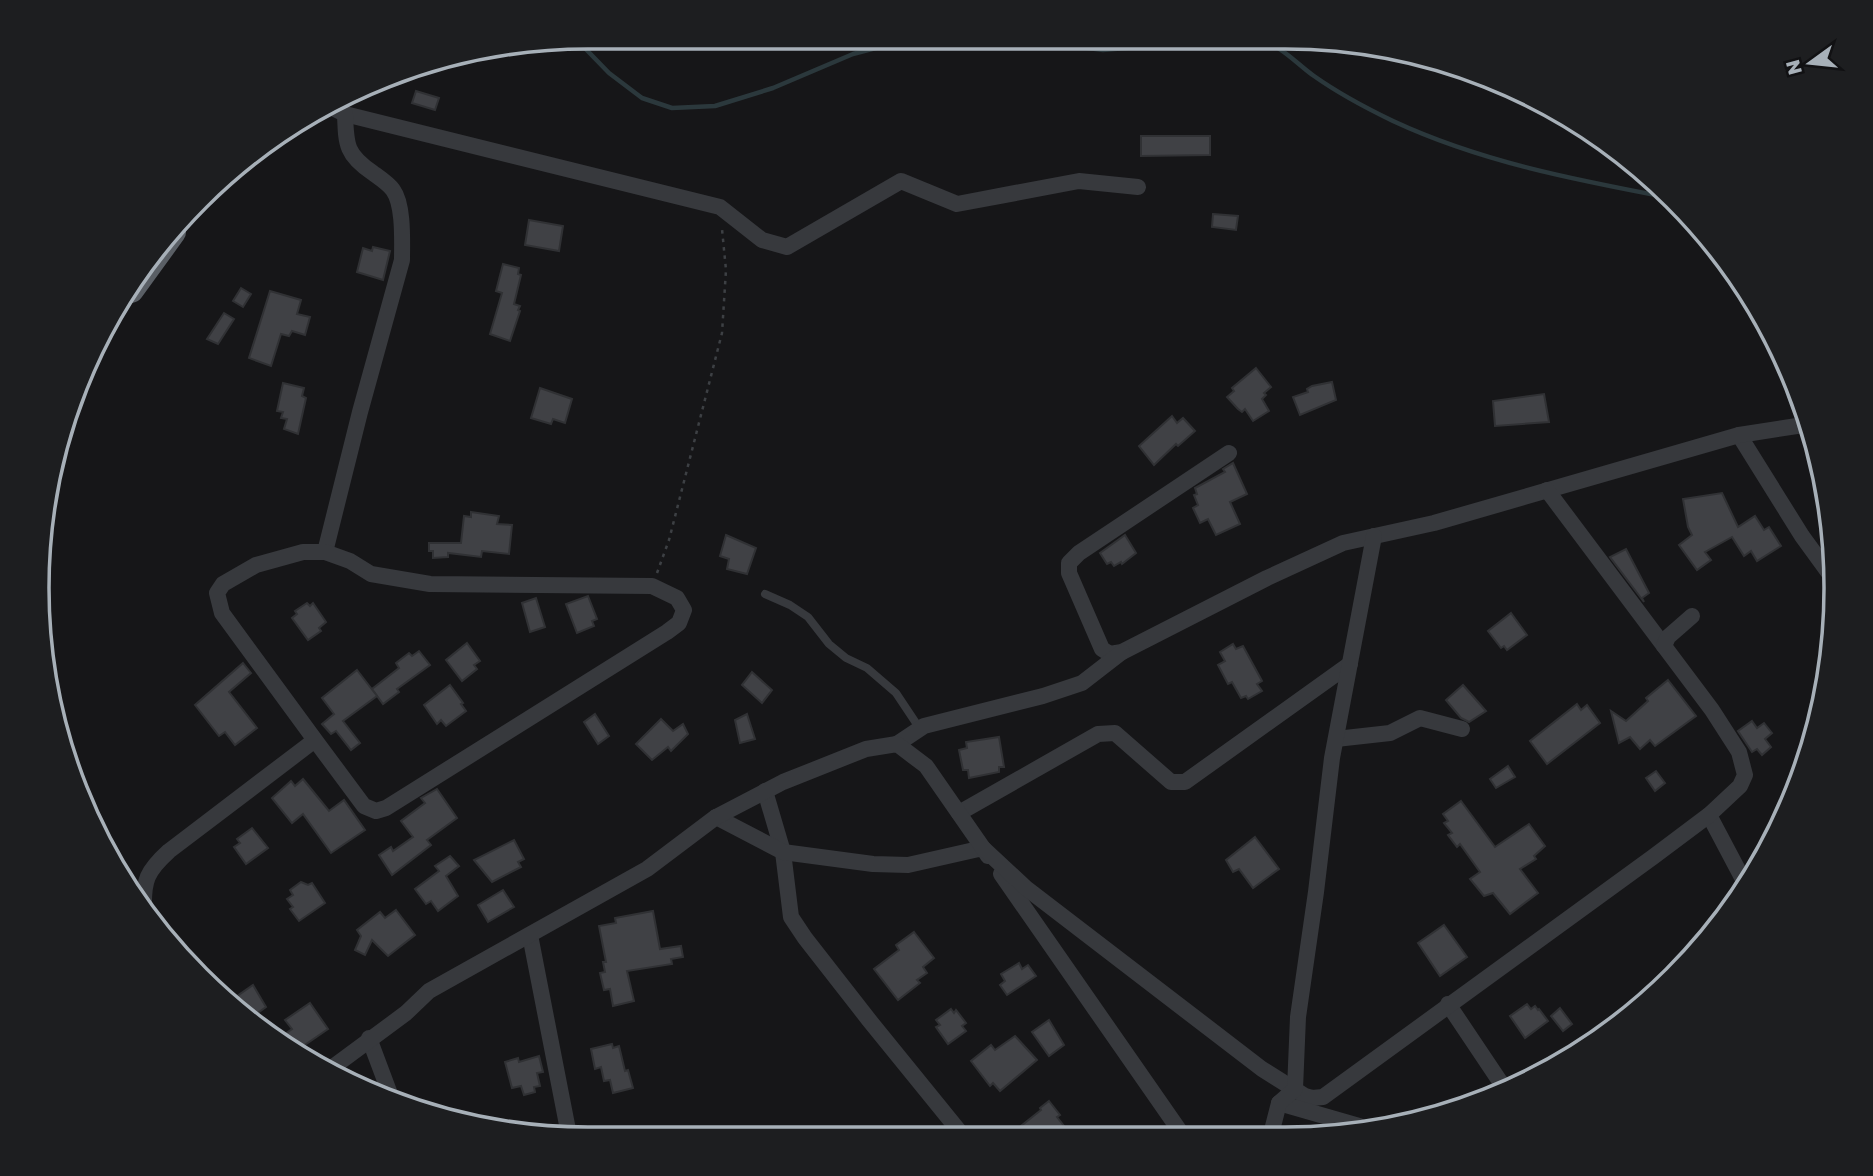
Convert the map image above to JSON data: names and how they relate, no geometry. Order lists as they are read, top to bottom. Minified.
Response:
{"north":"left"}
